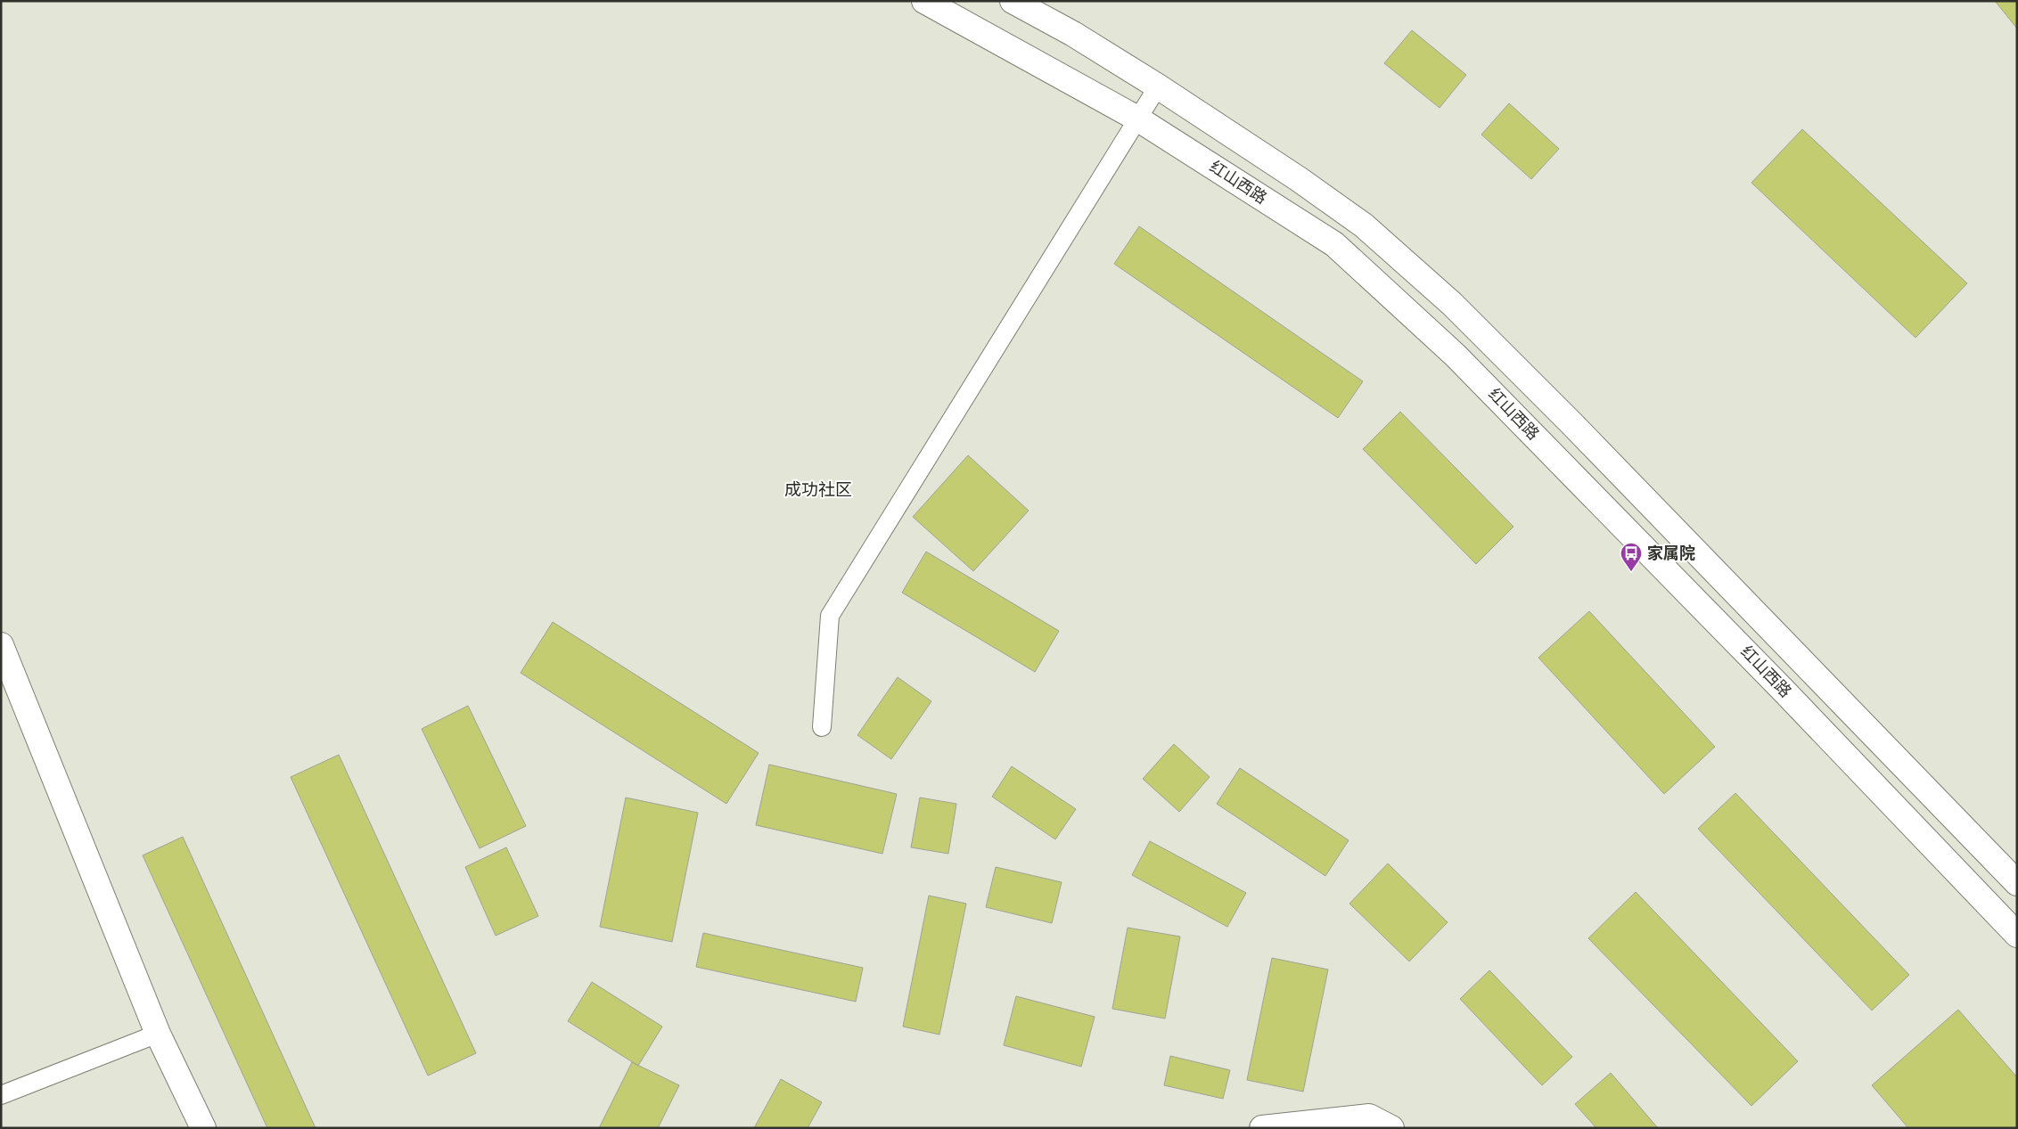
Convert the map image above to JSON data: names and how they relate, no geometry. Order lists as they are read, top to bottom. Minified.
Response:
{"streets":{"main road":["红山西路"]},"districts":["成功社区"],"places":{"bus stop":["家属院"]}}
